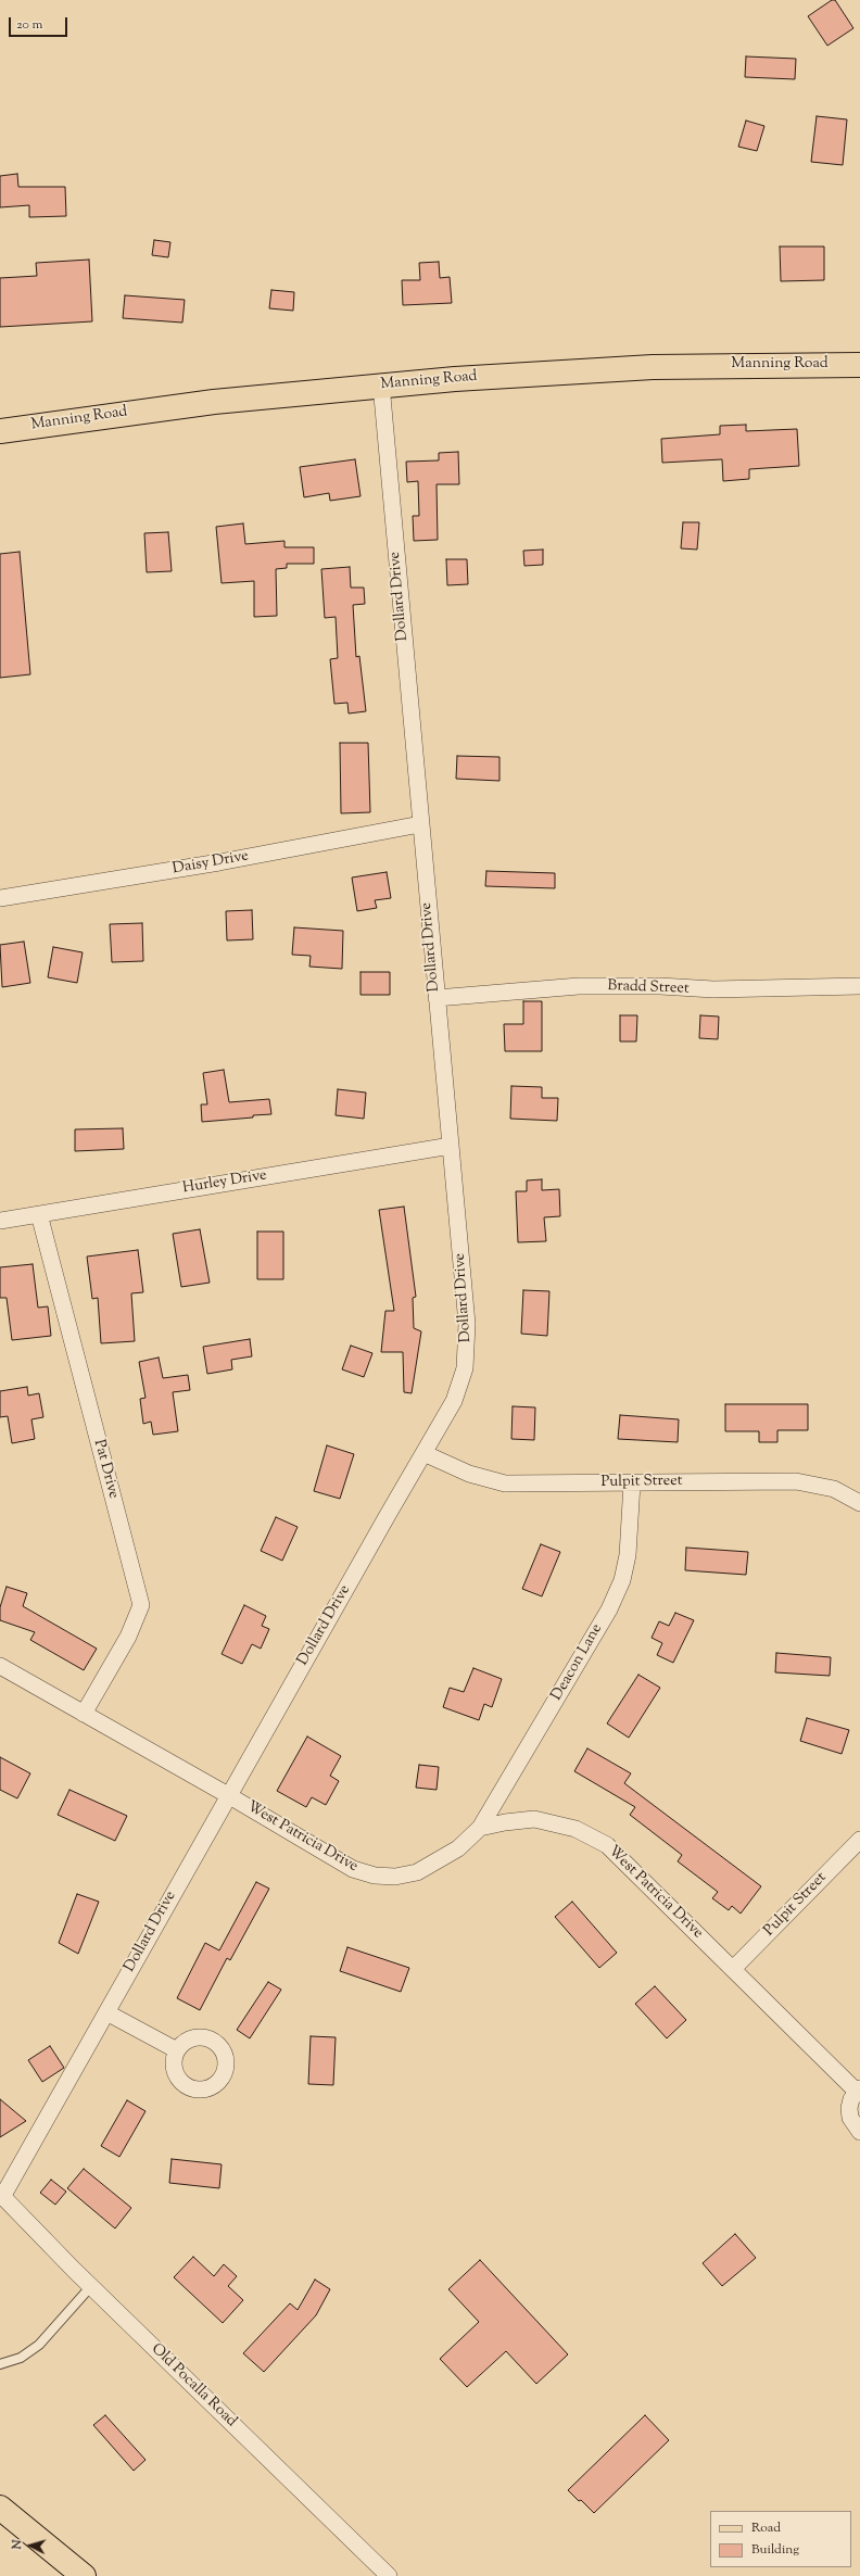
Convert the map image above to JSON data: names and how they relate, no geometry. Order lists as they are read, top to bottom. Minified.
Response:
{"streets":{"main road":["Manning Road"],"street":["Dollard Drive","Daisy Drive","Bradd Street","Hurley Drive","Pat Drive","Pulpit Street","Deacon Lane","West Patricia Drive","Old Pocalla Road"]},"crossings":[["Manning Road","Dollard Drive"],["Dollard Drive","Daisy Drive"],["Dollard Drive","Bradd Street"],["Dollard Drive","Hurley Drive"],["Dollard Drive","Pulpit Street"],["Dollard Drive","West Patricia Drive"],["Dollard Drive","Old Pocalla Road"],["Hurley Drive","Pat Drive"],["Pat Drive","West Patricia Drive"],["Pulpit Street","Deacon Lane"],["Pulpit Street","West Patricia Drive"],["Deacon Lane","West Patricia Drive"]],"legend":["Road","Building"],"scale_bar":"20 m","north":"left"}
